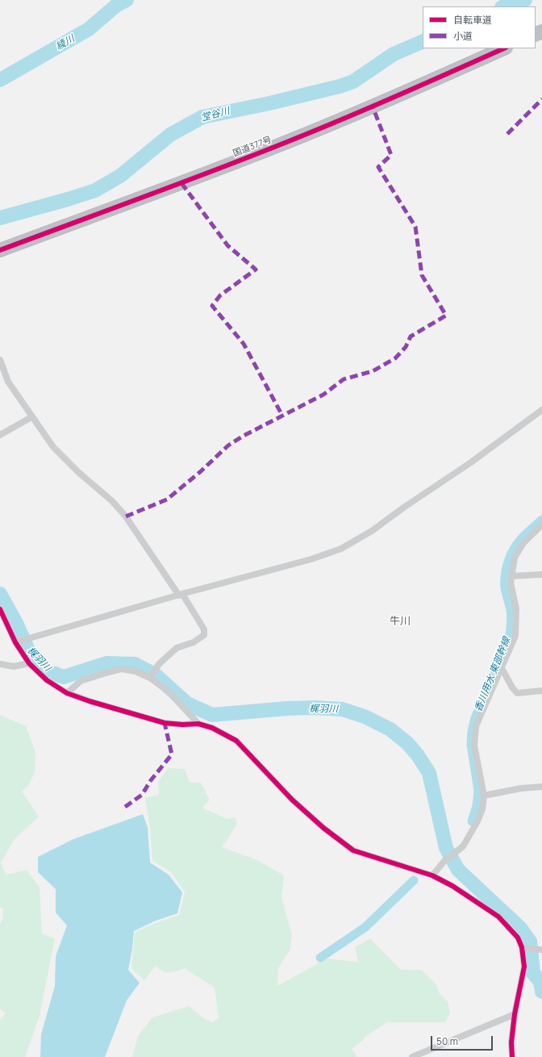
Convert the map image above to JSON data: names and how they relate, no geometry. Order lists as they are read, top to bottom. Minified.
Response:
{"streets":{"highway":["国道377号"]},"districts":["牛川"],"water":["綾川","堂谷川","梶羽川","香川用水 東部幹線"],"legend":["自転車道","小道"],"scale_bar":"50 m"}
